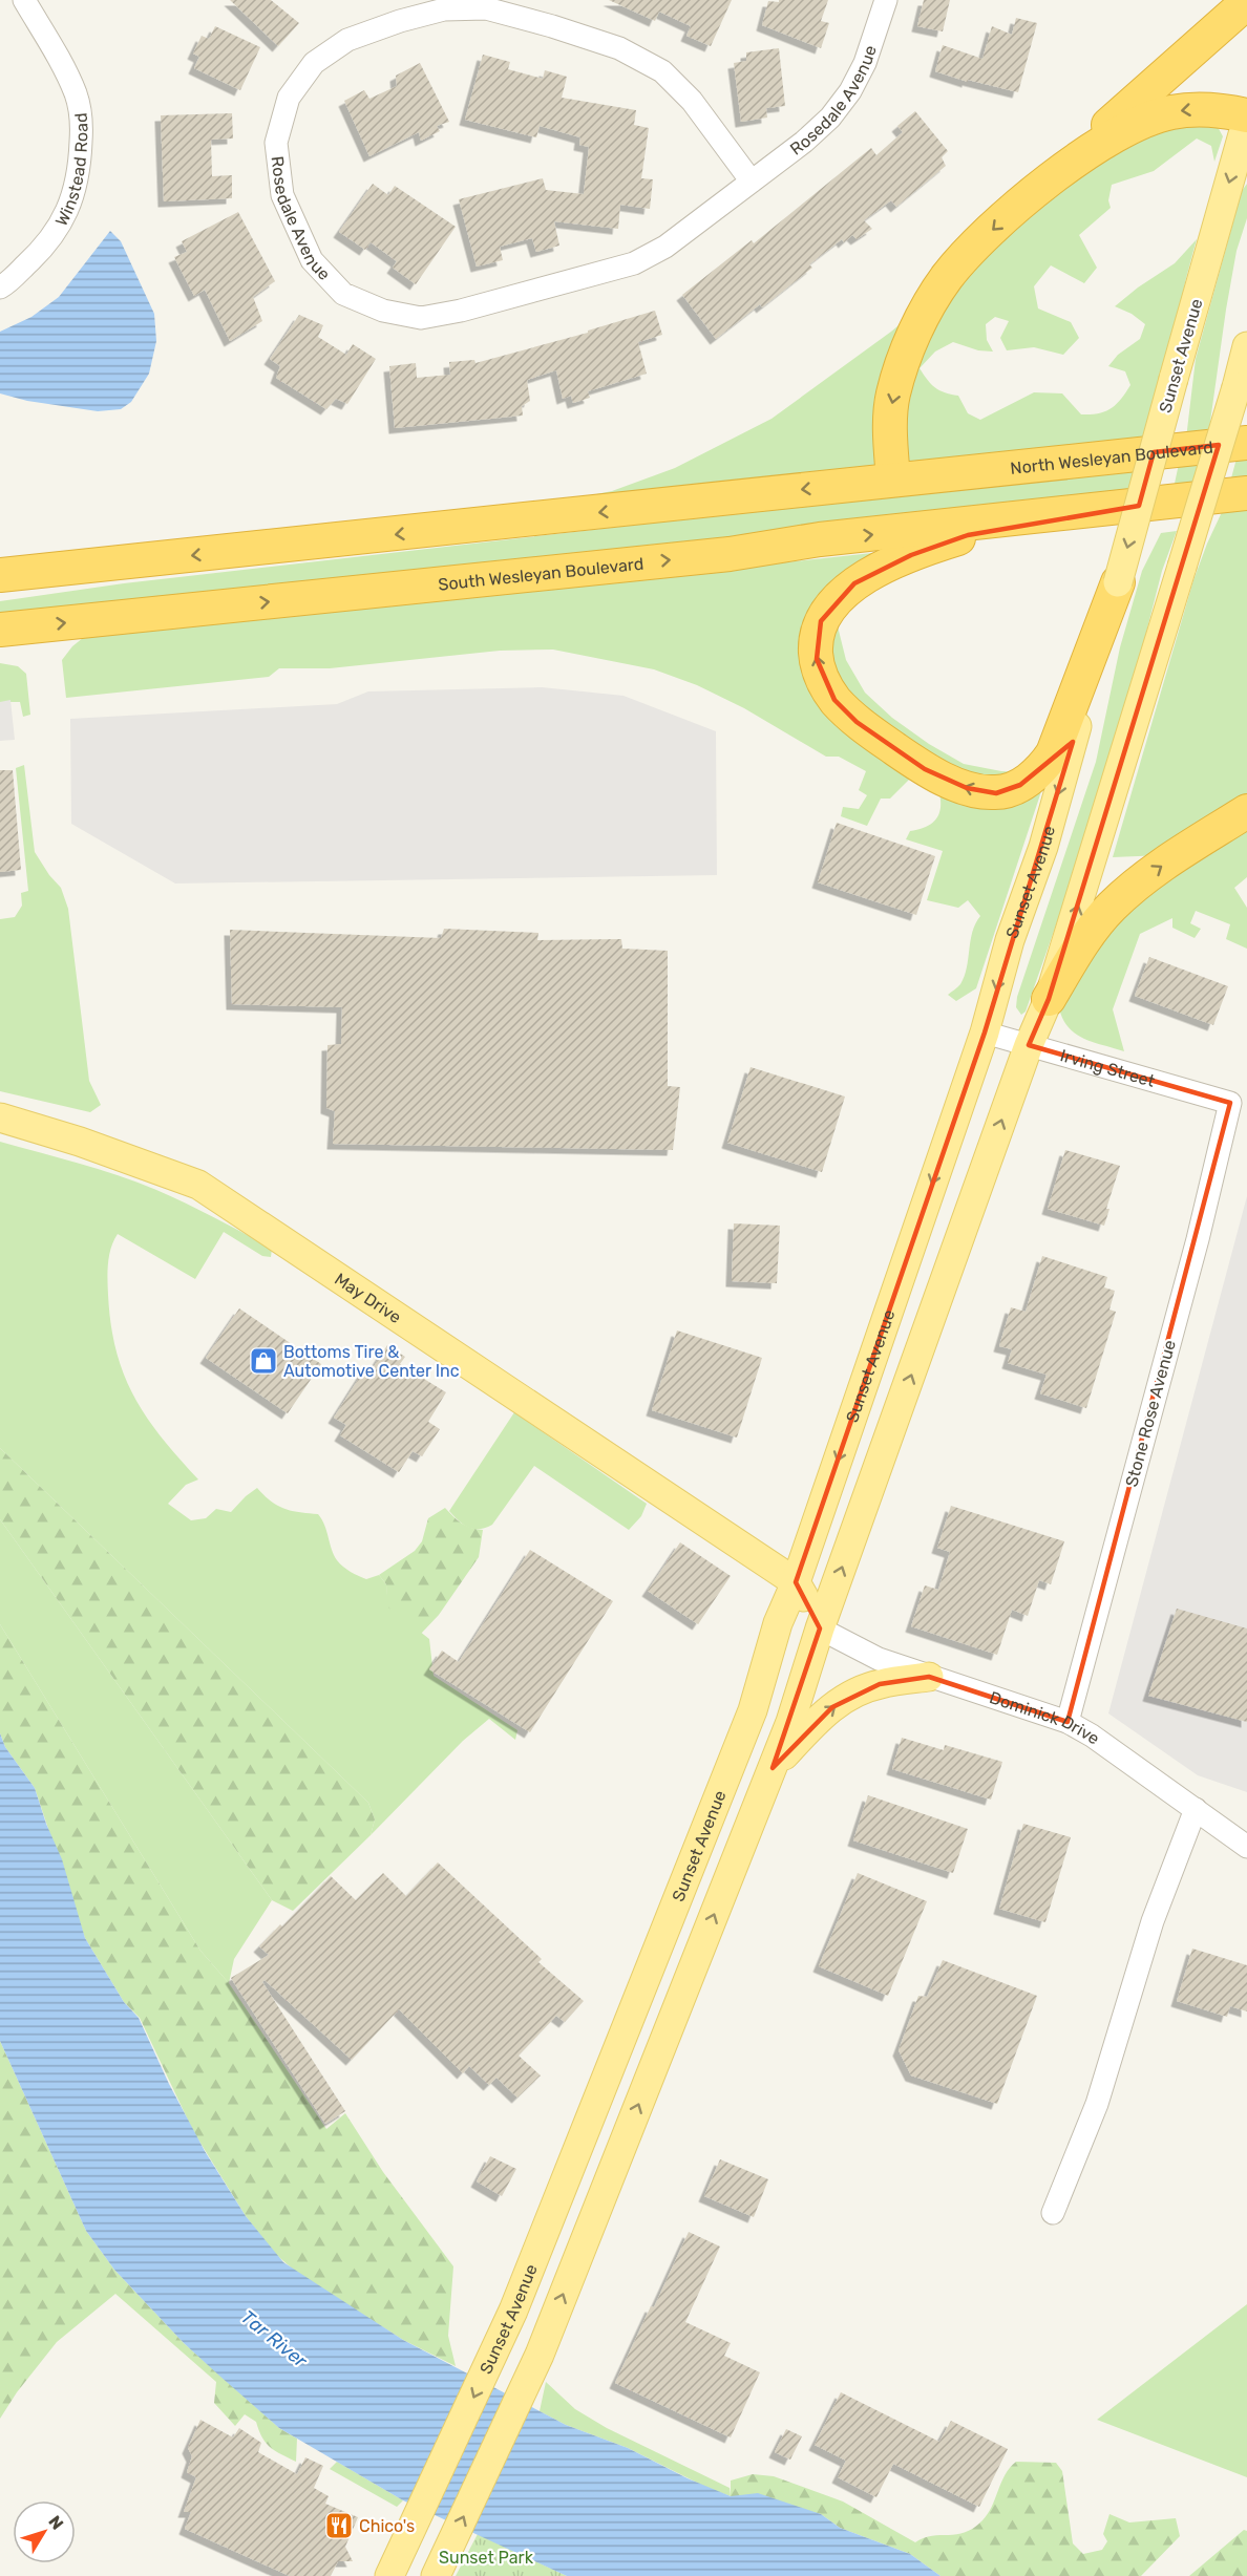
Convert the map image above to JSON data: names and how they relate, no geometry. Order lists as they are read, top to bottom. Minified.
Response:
{"streets":{"highway":["North Wesleyan Boulevard","South Wesleyan Boulevard"],"main road":["Sunset Avenue","May Drive"],"street":["Rosedale Avenue","Winstead Road","Irving Street","Stone Rose Avenue","Dominick Drive"]},"crossings":[["Sunset Avenue","Irving Street"],["Sunset Avenue","May Drive"],["Irving Street","Stone Rose Avenue"],["May Drive","Dominick Drive"],["Stone Rose Avenue","Dominick Drive"]],"water":["Tar River"],"parks":["Sunset Park"],"places":{"shop":["Bottoms Tire & Automotive Center Inc"],"restaurant":["Chico's"]},"north":"top right"}
